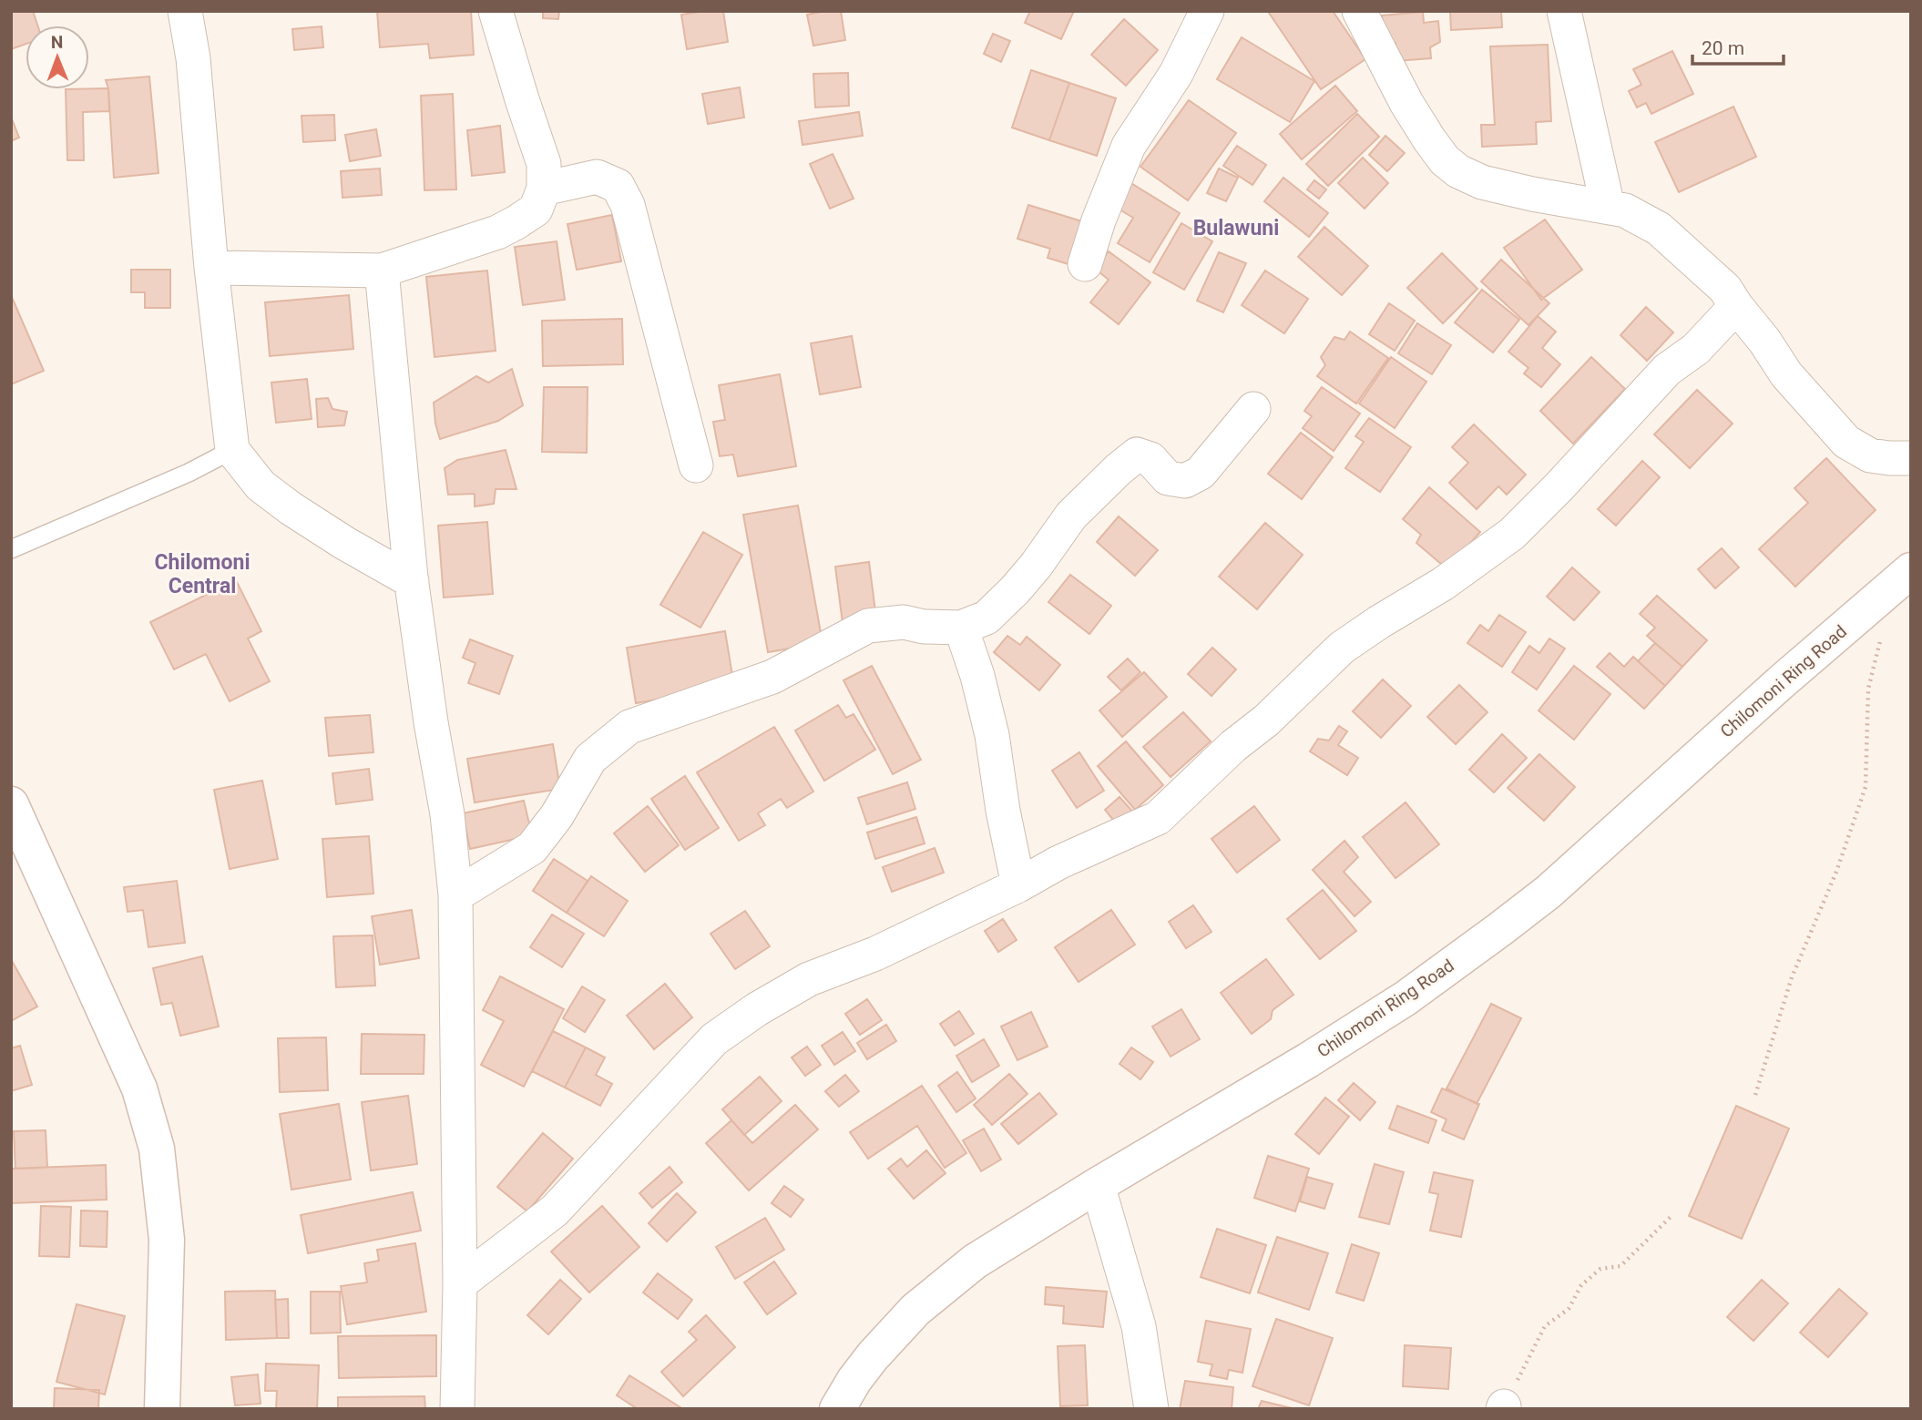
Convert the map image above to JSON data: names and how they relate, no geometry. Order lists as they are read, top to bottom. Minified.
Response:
{"streets":{"street":["Chilomoni Ring Road"]},"districts":["Bulawuni","Chilomoni Central"],"scale_bar":"20 m","north":"top"}
